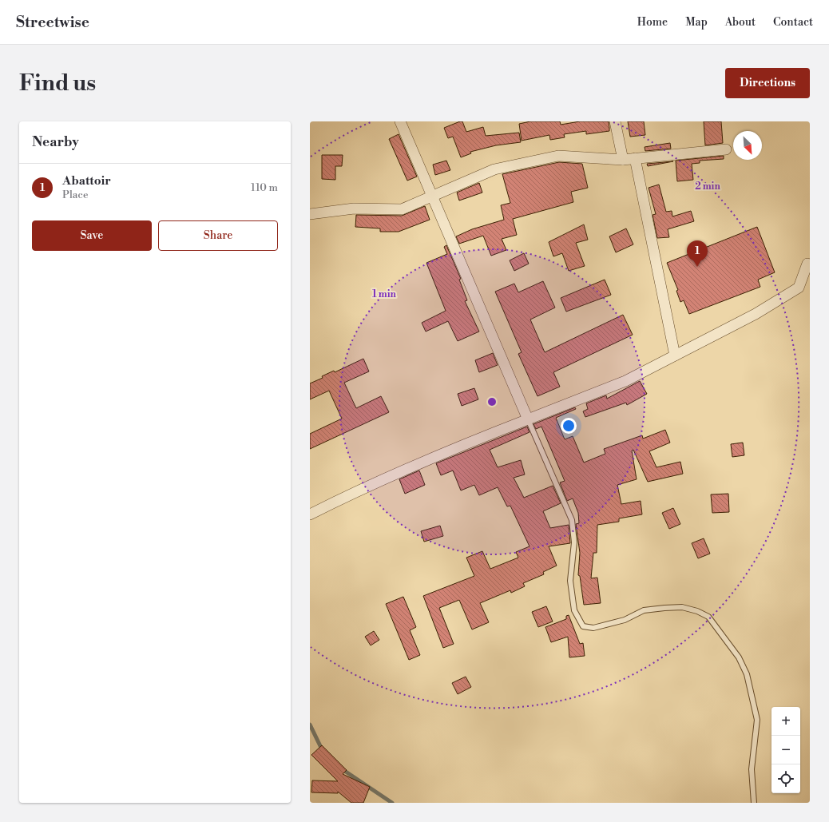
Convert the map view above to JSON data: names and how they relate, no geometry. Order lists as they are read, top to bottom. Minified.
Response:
{"north":"bottom right","page":{"header":"Streetwise","nav":["Home","Map","About","Contact"],"buttons":["Directions",["Save","Share"]],"title":"Find us","heading":"Nearby","list":[{"mark":"1","name":"Abattoir","note":"Place","value":"110 m"}],"pins":"1","map_buttons":["+","−"]},"rings":["2 min","1 min"]}
